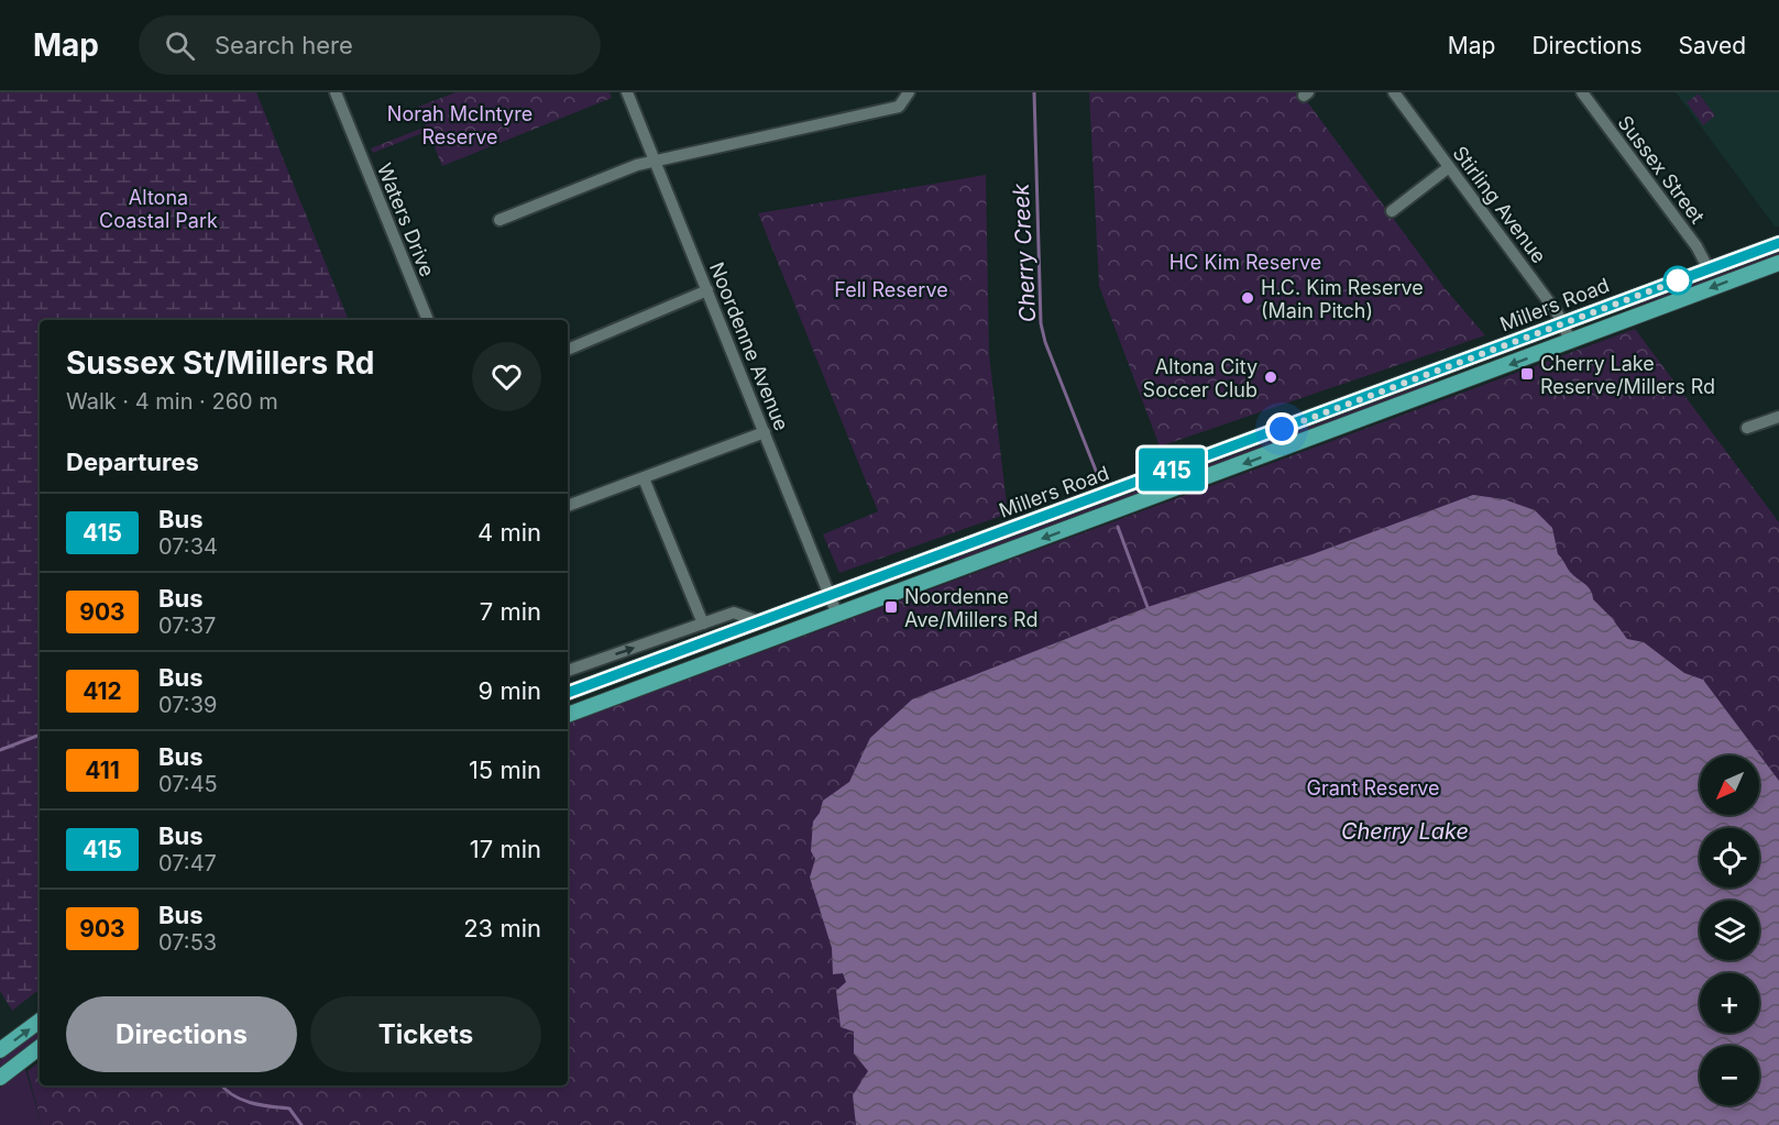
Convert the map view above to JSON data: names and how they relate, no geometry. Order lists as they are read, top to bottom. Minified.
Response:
{"streets":{"main road":["Millers Road"],"street":["Sussex Street","Stirling Avenue","Waters Drive","Noordenne Avenue"]},"crossings":[["Sussex Street","Millers Road"],["Stirling Avenue","Millers Road"],["Millers Road","Noordenne Avenue"]],"water":["Cherry Creek","Cherry Lake"],"parks":["Norah McIntyre Reserve","Altona Coastal Park","HC Kim Reserve","Fell Reserve","Grant Reserve"],"places":{"other":["H.C. Kim Reserve (Main Pitch)","Altona City Soccer Club"],"transit":["Cherry Lake Reserve/Millers Rd","Noordenne Ave/Millers Rd"]},"lines":["bus line 415"],"north":"bottom left","page":{"header":"Map","search":"Search here","nav":["Map","Directions","Saved"],"on_map":"415","heading":[["Sussex St/Millers Rd","Walk · 4 min · 260 m"],"Departures"],"list":[{"mark":"415","name":"Bus","note":"07:34","value":"4 min"},{"mark":"903","name":"Bus","note":"07:37","value":"7 min"},{"mark":"412","name":"Bus","note":"07:39","value":"9 min"},{"mark":"411","name":"Bus","note":"07:45","value":"15 min"},{"mark":"415","name":"Bus","note":"07:47","value":"17 min"},{"mark":"903","name":"Bus","note":"07:53","value":"23 min"}],"map_buttons":["+","−"],"buttons":["Directions","Tickets"]}}
